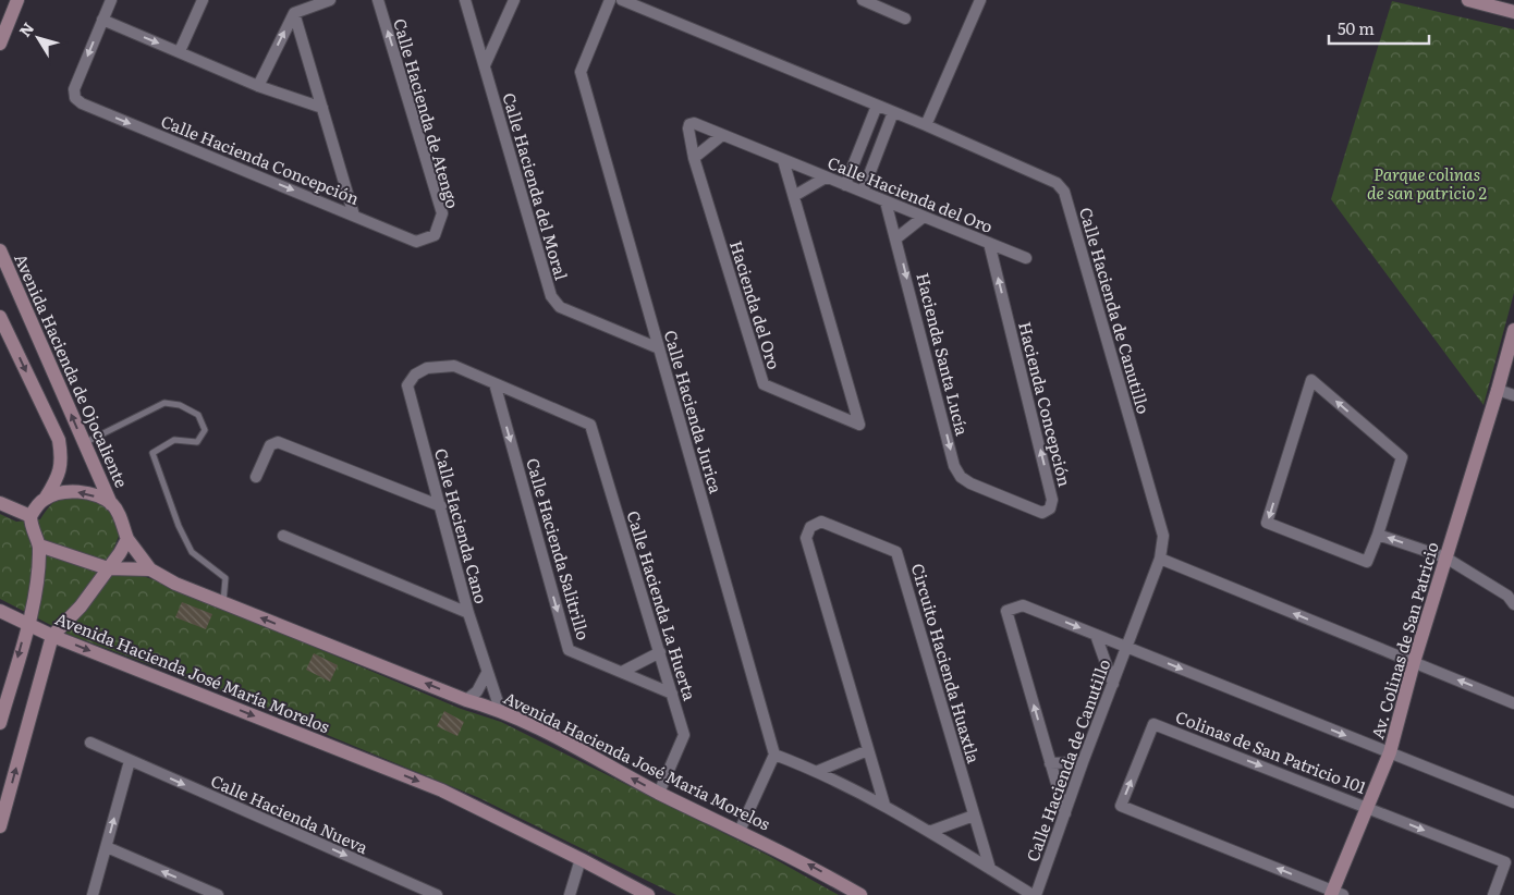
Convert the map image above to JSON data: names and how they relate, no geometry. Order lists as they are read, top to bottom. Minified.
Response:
{"streets":{"main road":["Avenida Hacienda de Ojocaliente","Av. Colinas de San Patricio","Avenida Hacienda José María Morelos"],"street":["Calle Hacienda de Atengo","Calle Hacienda Concepción","Calle Hacienda del Moral","Calle Hacienda del Oro","Hacienda del Oro","Calle Hacienda de Canutillo","Hacienda Santa Lucía","Hacienda Concepción","Calle Hacienda Jurica","Calle Hacienda Cano","Calle Hacienda Salitrillo","Calle Hacienda La Huerta","Circuito Hacienda Huaxtla","Colinas de San Patricio 101","Calle Hacienda Nueva"]},"crossings":[["Calle Hacienda de Atengo","Calle Hacienda Concepción"],["Calle Hacienda del Moral","Calle Hacienda Jurica"],["Calle Hacienda del Oro","Hacienda del Oro"],["Calle Hacienda del Oro","Hacienda Santa Lucía"],["Calle Hacienda del Oro","Hacienda Concepción"],["Hacienda Santa Lucía","Hacienda Concepción"],["Avenida Hacienda de Ojocaliente","Avenida Hacienda José María Morelos"],["Calle Hacienda Cano","Calle Hacienda Salitrillo"],["Calle Hacienda Cano","Calle Hacienda La Huerta"],["Calle Hacienda Cano","Avenida Hacienda José María Morelos"],["Calle Hacienda Salitrillo","Calle Hacienda La Huerta"],["Calle Hacienda La Huerta","Avenida Hacienda José María Morelos"],["Av. Colinas de San Patricio","Colinas de San Patricio 101"]],"one_way":["Hacienda Santa Lucía","Avenida Hacienda de Ojocaliente","Calle Hacienda Salitrillo"],"parks":["Parque colinas de san patricio 2"],"scale_bar":"50 m","north":"top left"}
